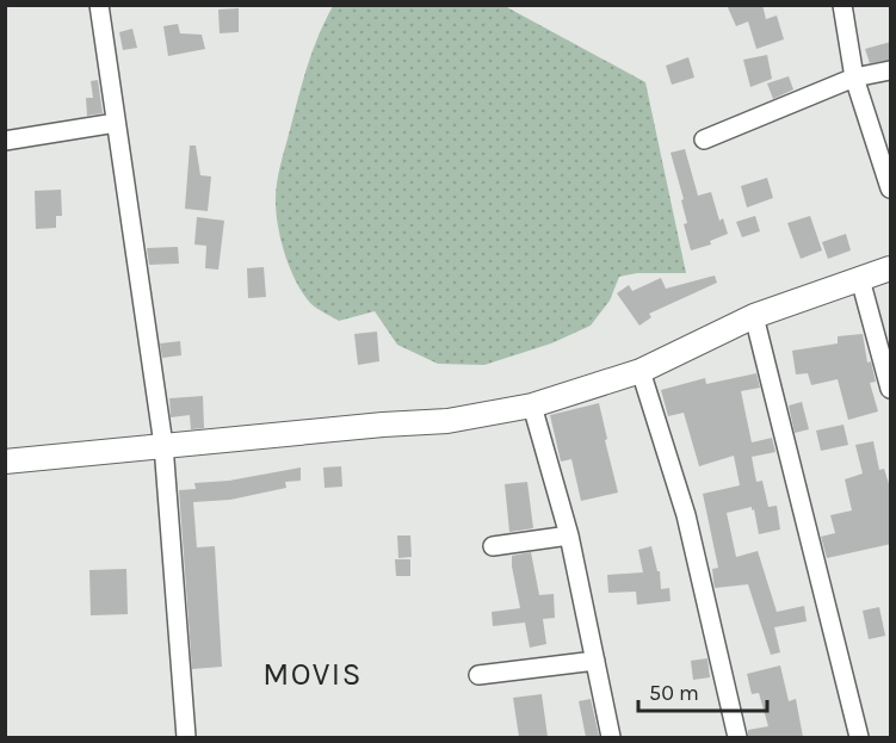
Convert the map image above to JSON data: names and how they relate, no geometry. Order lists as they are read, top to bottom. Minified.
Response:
{"districts":["MOVIS"],"scale_bar":"50 m"}
